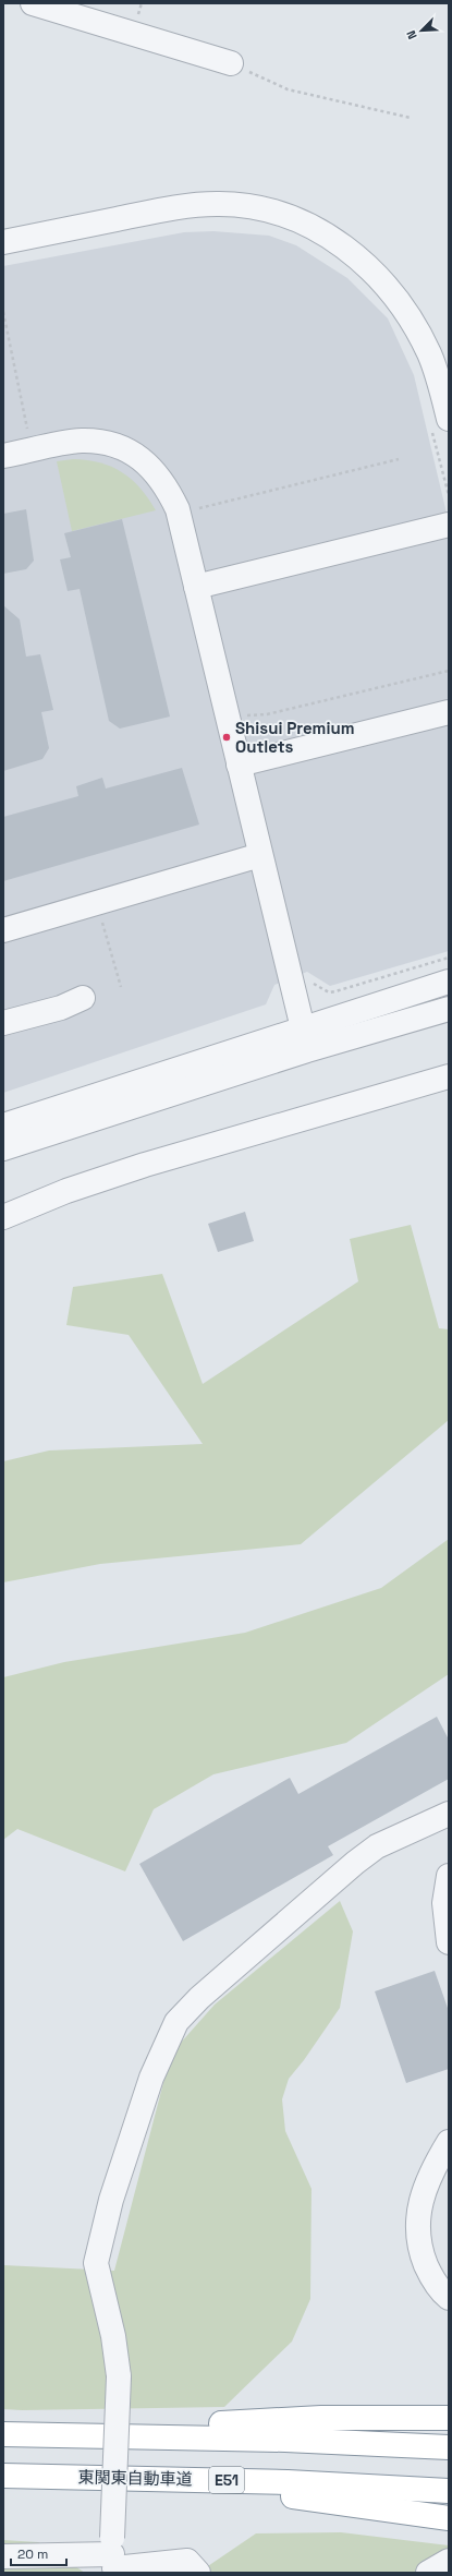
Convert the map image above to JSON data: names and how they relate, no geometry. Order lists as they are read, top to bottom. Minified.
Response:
{"streets":{"highway":["東関東自動車道","E51"]},"places":["Shisui Premium Outlets"],"scale_bar":"20 m","north":"bottom left"}
